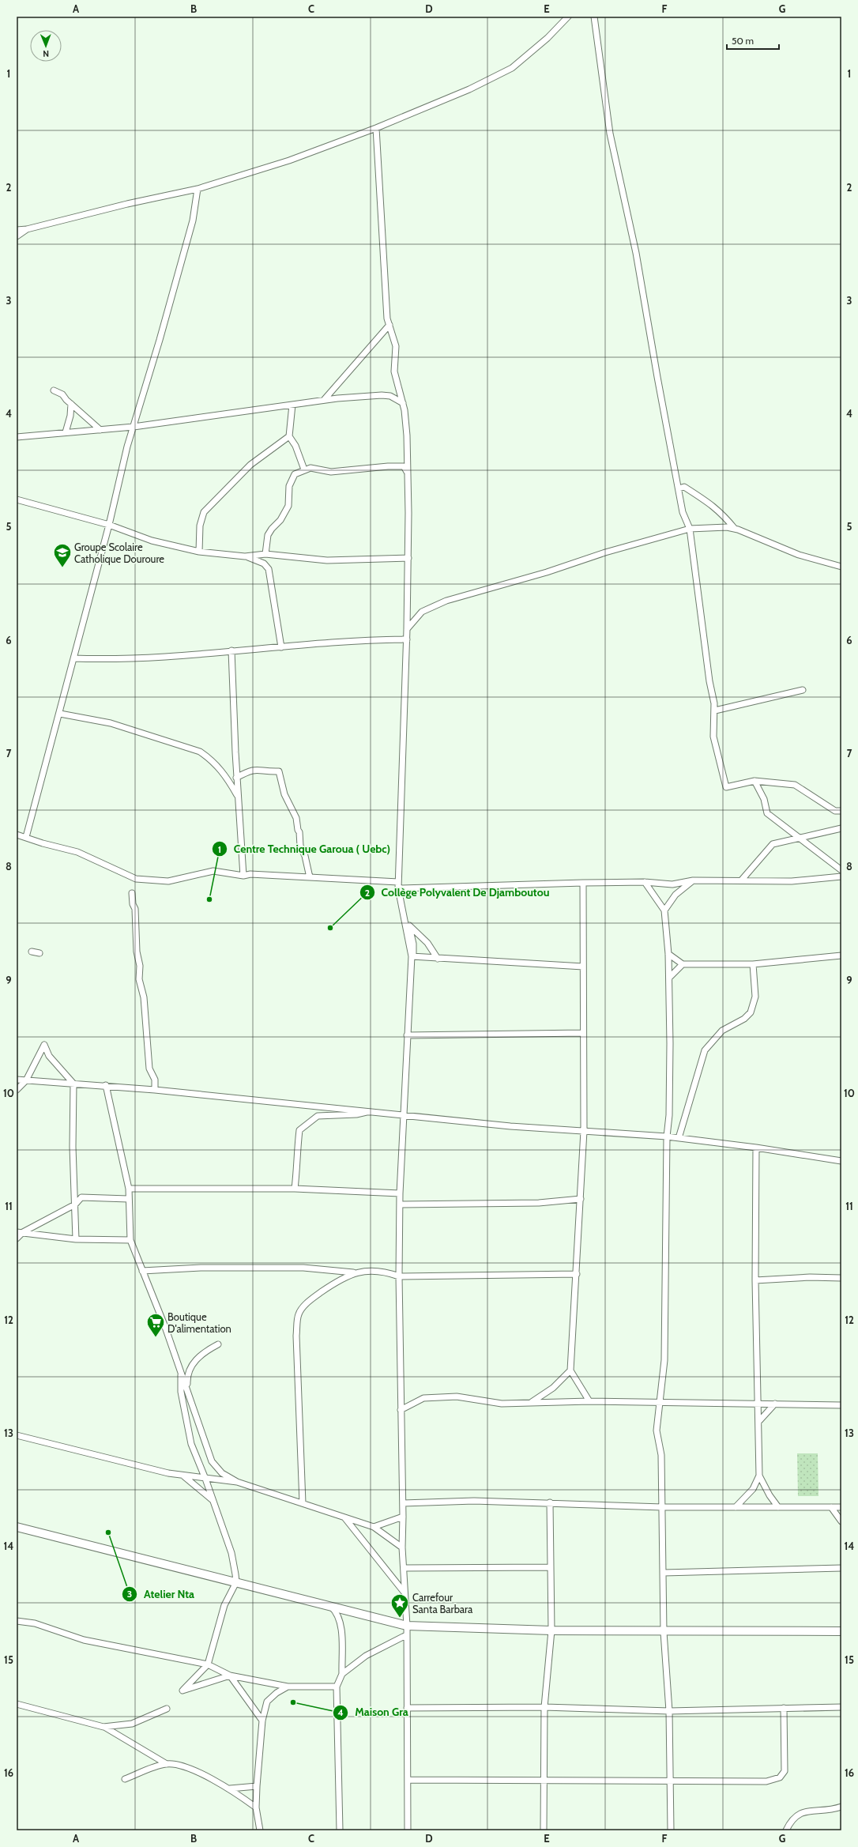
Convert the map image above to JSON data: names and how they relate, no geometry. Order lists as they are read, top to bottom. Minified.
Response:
{"places":{"school or university":["Groupe Scolaire Catholique Douroure"],"other":["Centre Technique Garoua ( Uebc)","Collège Polyvalent De Djamboutou","Atelier Nta","Maison Gra"],"supermarket":["Boutique D'alimentation"],"place":["Carrefour Santa Barbara"]},"scale_bar":"50 m","north":"bottom","grid":{"columns":["A","B","C","D","E","F","G"],"rows":["1","2","3","4","5","6","7","8","9","10","11","12","13","14","15","16"]}}
